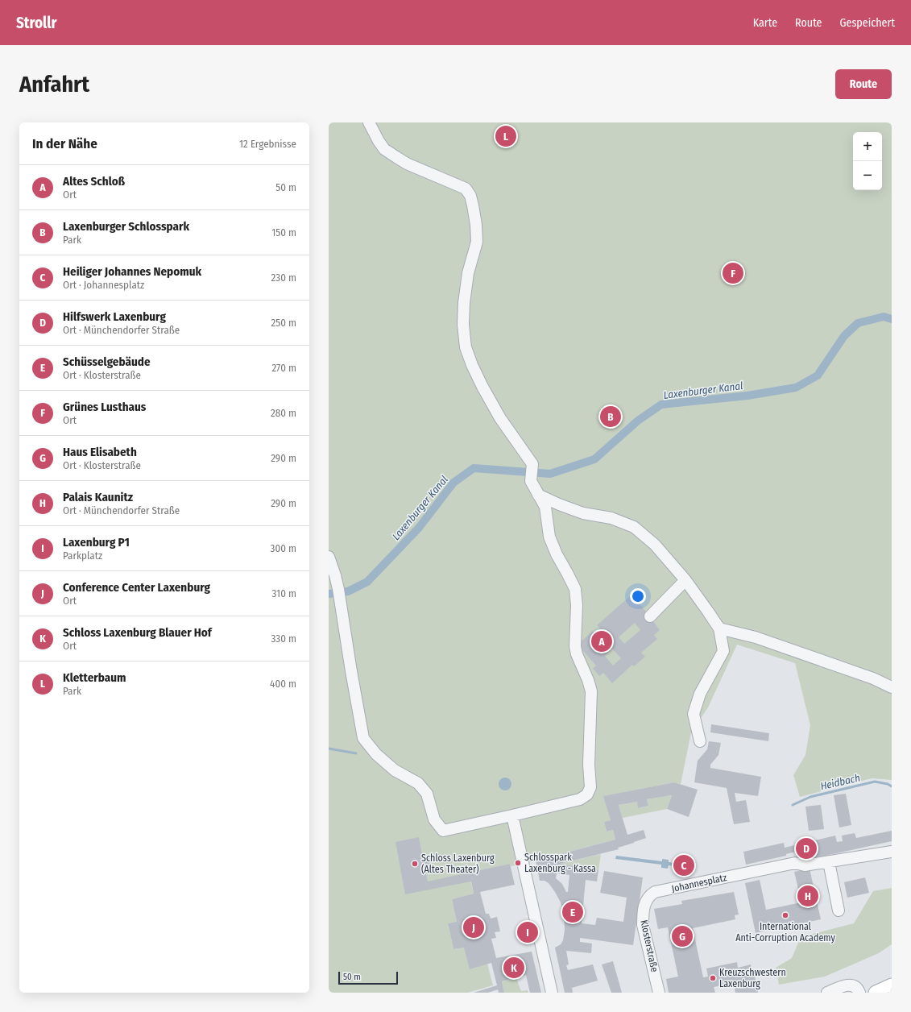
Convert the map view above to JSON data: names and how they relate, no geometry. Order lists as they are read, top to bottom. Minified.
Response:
{"streets":{"street":["Johannesplatz","Klosterstraße"]},"crossings":[["Johannesplatz","Klosterstraße"]],"water":["Laxenburger Kanal","Heidbach"],"places":["Schlosspark Laxenburg - Kassa","Schloss Laxenburg (Altes Theater)","International Anti-Corruption Academy","Kreuzschwestern Laxenburg"],"scale_bar":"50 m","page":{"header":"Strollr","nav":["Karte","Route","Gespeichert"],"buttons":"Route","title":"Anfahrt","heading":["In der Nähe","12 Ergebnisse"],"pins":["L","F","B","A","D","C","H","E","J","I","G","K"],"map_buttons":["+","−"],"list":[{"mark":"A","name":"Altes Schloß","note":"Ort","value":"50 m"},{"mark":"B","name":"Laxenburger Schlosspark","note":"Park","value":"150 m"},{"mark":"C","name":"Heiliger Johannes Nepomuk","note":"Ort · Johannesplatz","value":"230 m"},{"mark":"D","name":"Hilfswerk Laxenburg","note":"Ort · Münchendorfer Straße","value":"250 m"},{"mark":"E","name":"Schüsselgebäude","note":"Ort · Klosterstraße","value":"270 m"},{"mark":"F","name":"Grünes Lusthaus","note":"Ort","value":"280 m"},{"mark":"G","name":"Haus Elisabeth","note":"Ort · Klosterstraße","value":"290 m"},{"mark":"H","name":"Palais Kaunitz","note":"Ort · Münchendorfer Straße","value":"290 m"},{"mark":"I","name":"Laxenburg P1","note":"Parkplatz","value":"300 m"},{"mark":"J","name":"Conference Center Laxenburg","note":"Ort","value":"310 m"},{"mark":"K","name":"Schloss Laxenburg Blauer Hof","note":"Ort","value":"330 m"},{"mark":"L","name":"Kletterbaum","note":"Park","value":"400 m"}],"scale":"50 m"}}
